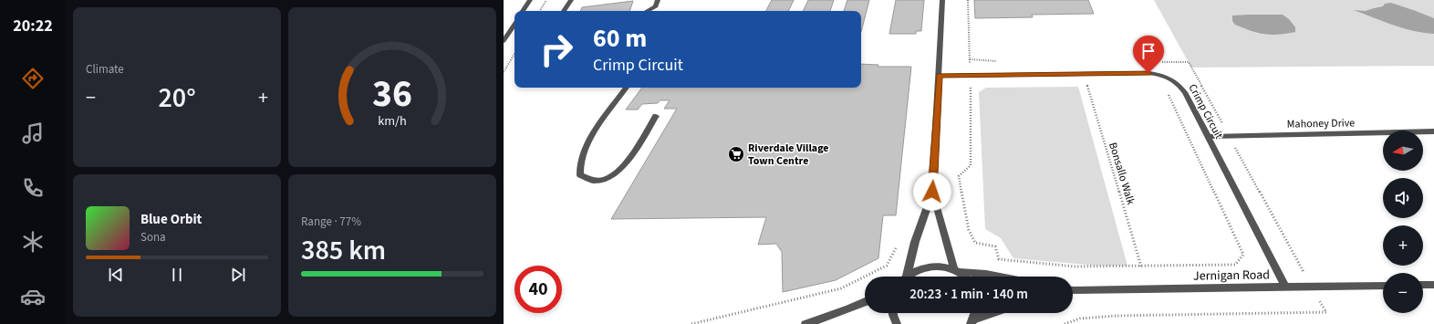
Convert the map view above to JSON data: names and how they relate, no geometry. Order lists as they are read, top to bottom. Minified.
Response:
{"streets":{"street":["Crimp Circuit","Mahoney Drive","Jernigan Road"],"path":["Bonsallo Walk"]},"crossings":[["Crimp Circuit","Mahoney Drive"],["Crimp Circuit","Jernigan Road"]],"places":{"supermarket":["Riverdale Village Town Centre"]},"north":"left","page":{"tabs":"20:22","tile":["Climate",["Range · 77%","385 km"]],"turn":["60 m","Crimp Circuit"],"heat":["−","20°","+"],"map_buttons":["+","−"],"song":["Blue Orbit","Sona"],"limit":"40","trip":"20:23 · 1 min · 140 m","gauge":["36","km/h"]}}
